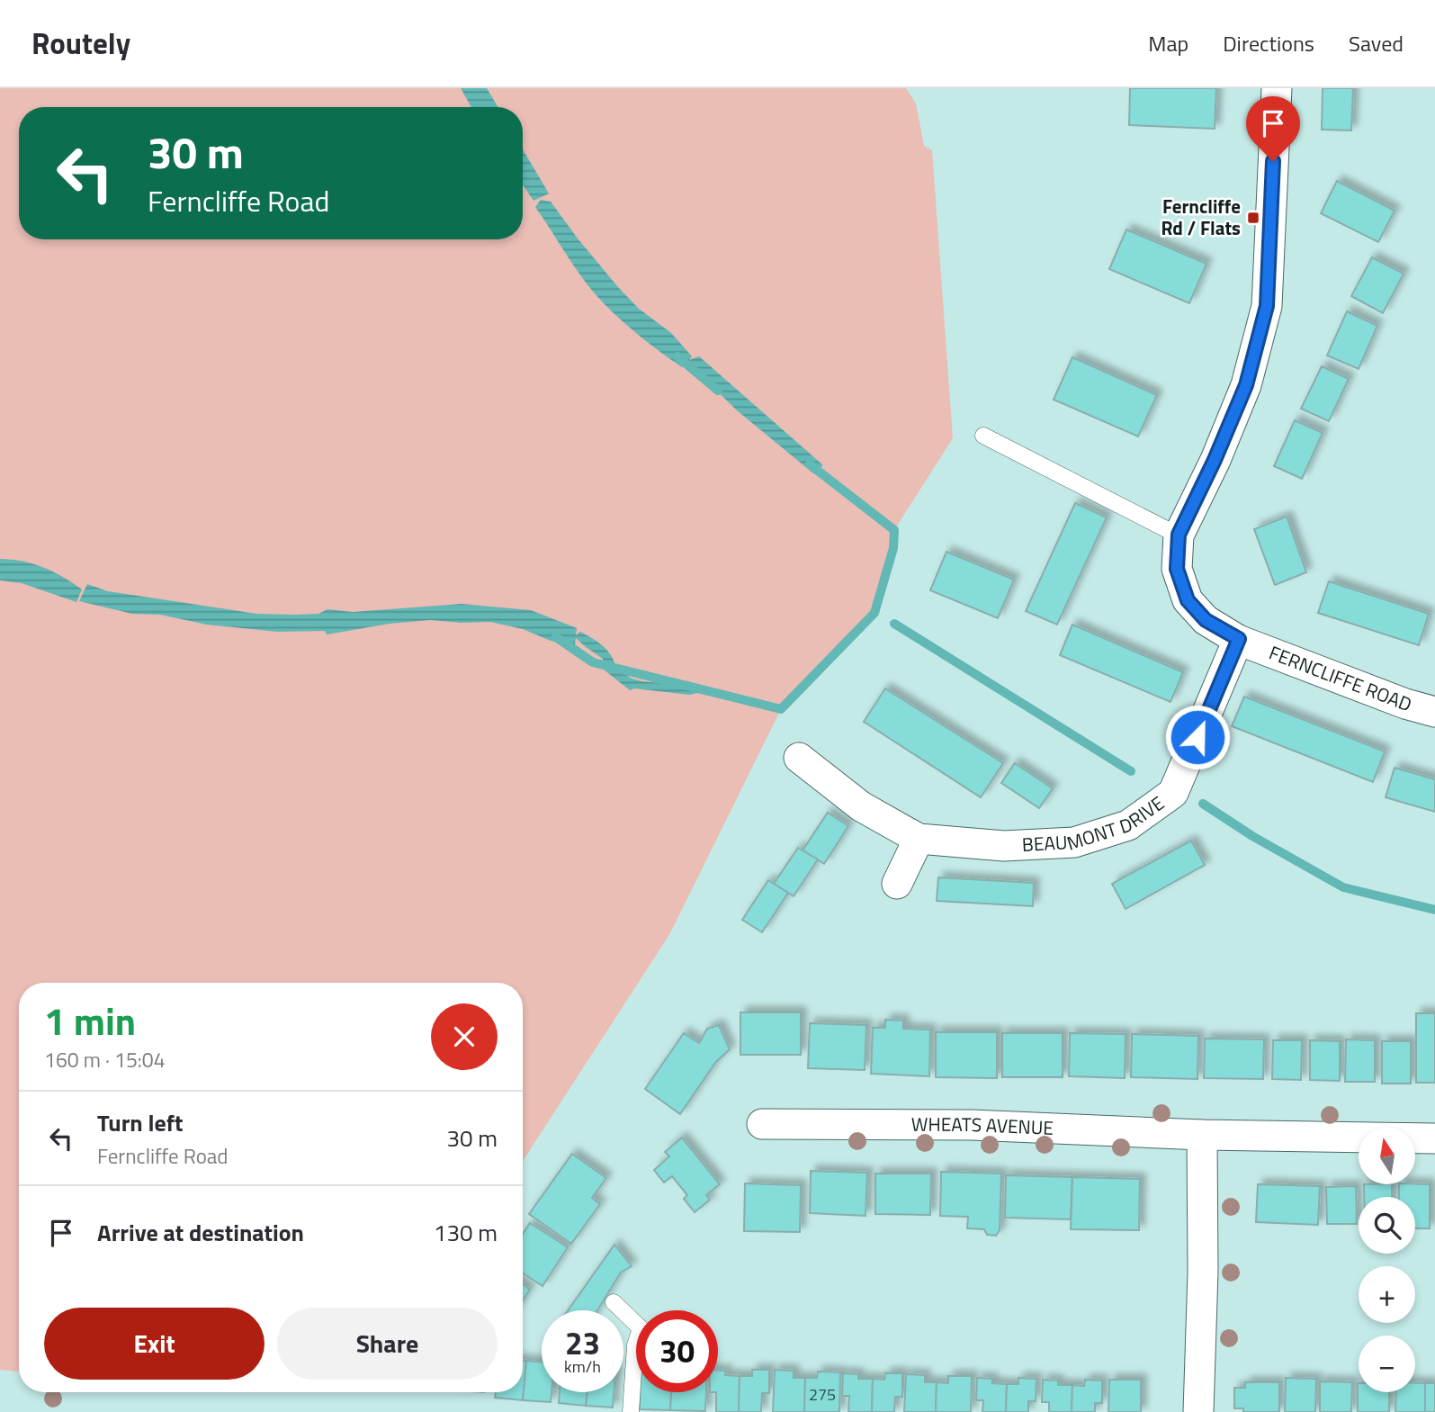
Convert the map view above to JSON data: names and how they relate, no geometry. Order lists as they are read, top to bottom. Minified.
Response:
{"streets":{"street":["FERNCLIFFE ROAD","BEAUMONT DRIVE","WHEATS AVENUE"]},"crossings":[["FERNCLIFFE ROAD","BEAUMONT DRIVE"]],"places":{"transit":["Ferncliffe Rd / Flats"]},"house_numbers":["275"],"north":"top","page":{"header":"Routely","nav":["Map","Directions","Saved"],"turn":["30 m","Ferncliffe Road"],"heading":["1 min","160 m · 15:04"],"list":[{"name":"Turn left","note":"Ferncliffe Road","value":"30 m"},{"name":"Arrive at destination","value":"130 m"}],"map_buttons":["+","−"],"buttons":["Exit","Share"],"speed":"23 km/h","limit":"30"}}
